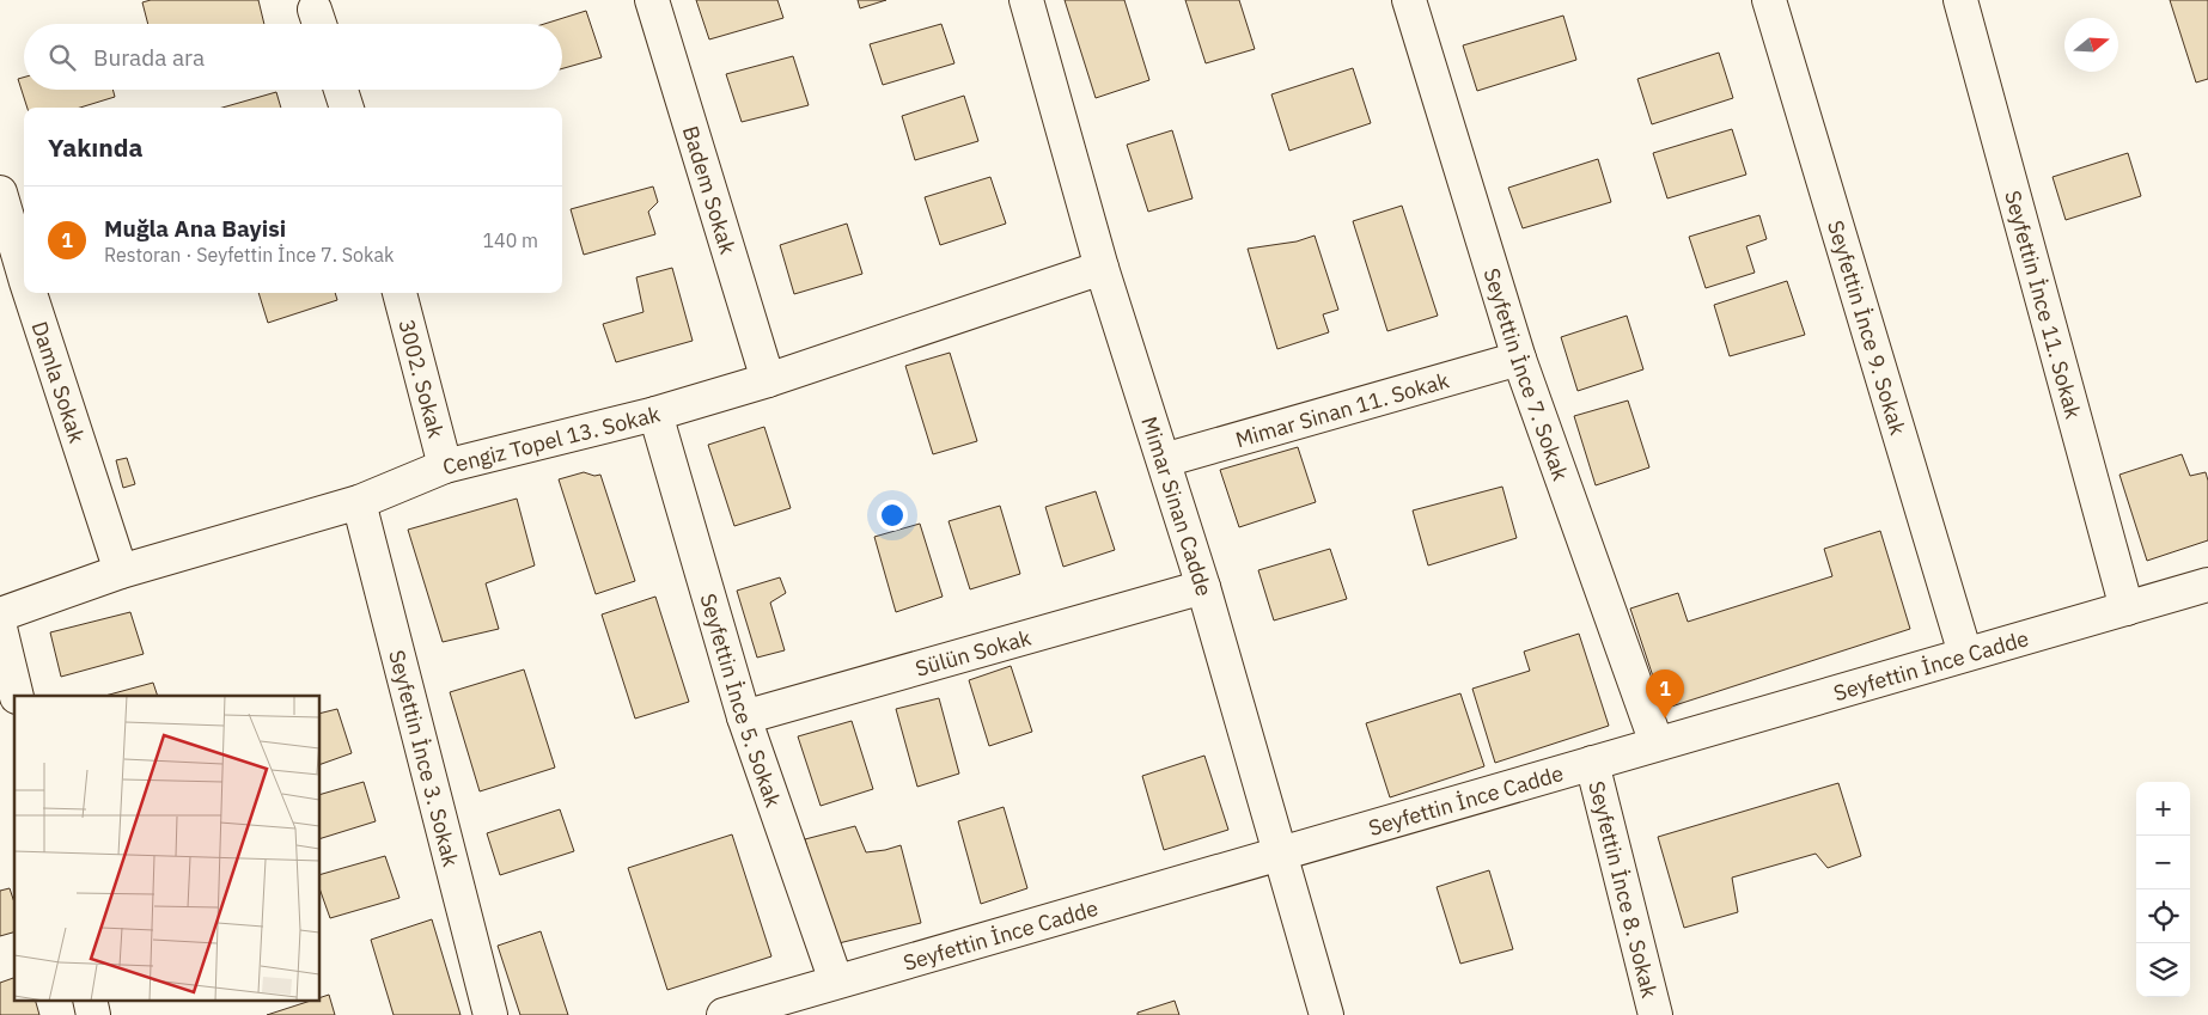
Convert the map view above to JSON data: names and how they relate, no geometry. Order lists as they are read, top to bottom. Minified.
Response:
{"streets":{"street":["Badem Sokak","Seyfettin İnce 11. Sokak","Seyfettin İnce 9. Sokak","Seyfettin İnce 7. Sokak","3002. Sokak","Damla Sokak","Mimar Sinan 11. Sokak","Cengiz Topel 13. Sokak","Mimar Sinan Cadde","Sülün Sokak","Seyfettin İnce Cadde","Seyfettin İnce 5. Sokak","Seyfettin İnce 3. Sokak","Seyfettin İnce 8. Sokak"]},"crossings":[["Badem Sokak","Cengiz Topel 13. Sokak"],["Seyfettin İnce 11. Sokak","Seyfettin İnce Cadde"],["Seyfettin İnce 9. Sokak","Seyfettin İnce Cadde"],["Seyfettin İnce 7. Sokak","Mimar Sinan 11. Sokak"],["Seyfettin İnce 7. Sokak","Seyfettin İnce Cadde"],["3002. Sokak","Cengiz Topel 13. Sokak"],["Damla Sokak","Cengiz Topel 13. Sokak"],["Mimar Sinan 11. Sokak","Mimar Sinan Cadde"],["Cengiz Topel 13. Sokak","Mimar Sinan Cadde"],["Cengiz Topel 13. Sokak","Seyfettin İnce 5. Sokak"],["Cengiz Topel 13. Sokak","Seyfettin İnce 3. Sokak"],["Mimar Sinan Cadde","Sülün Sokak"],["Mimar Sinan Cadde","Seyfettin İnce Cadde"],["Sülün Sokak","Seyfettin İnce 5. Sokak"],["Seyfettin İnce Cadde","Seyfettin İnce 5. Sokak"],["Seyfettin İnce Cadde","Seyfettin İnce 8. Sokak"]],"north":"right","page":{"search":"Burada ara","heading":"Yakında","list":[{"mark":"1","name":"Muğla Ana Bayisi","note":"Restoran · Seyfettin İnce 7. Sokak","value":"140 m"}],"pins":"1","map_buttons":["+","−"]}}
